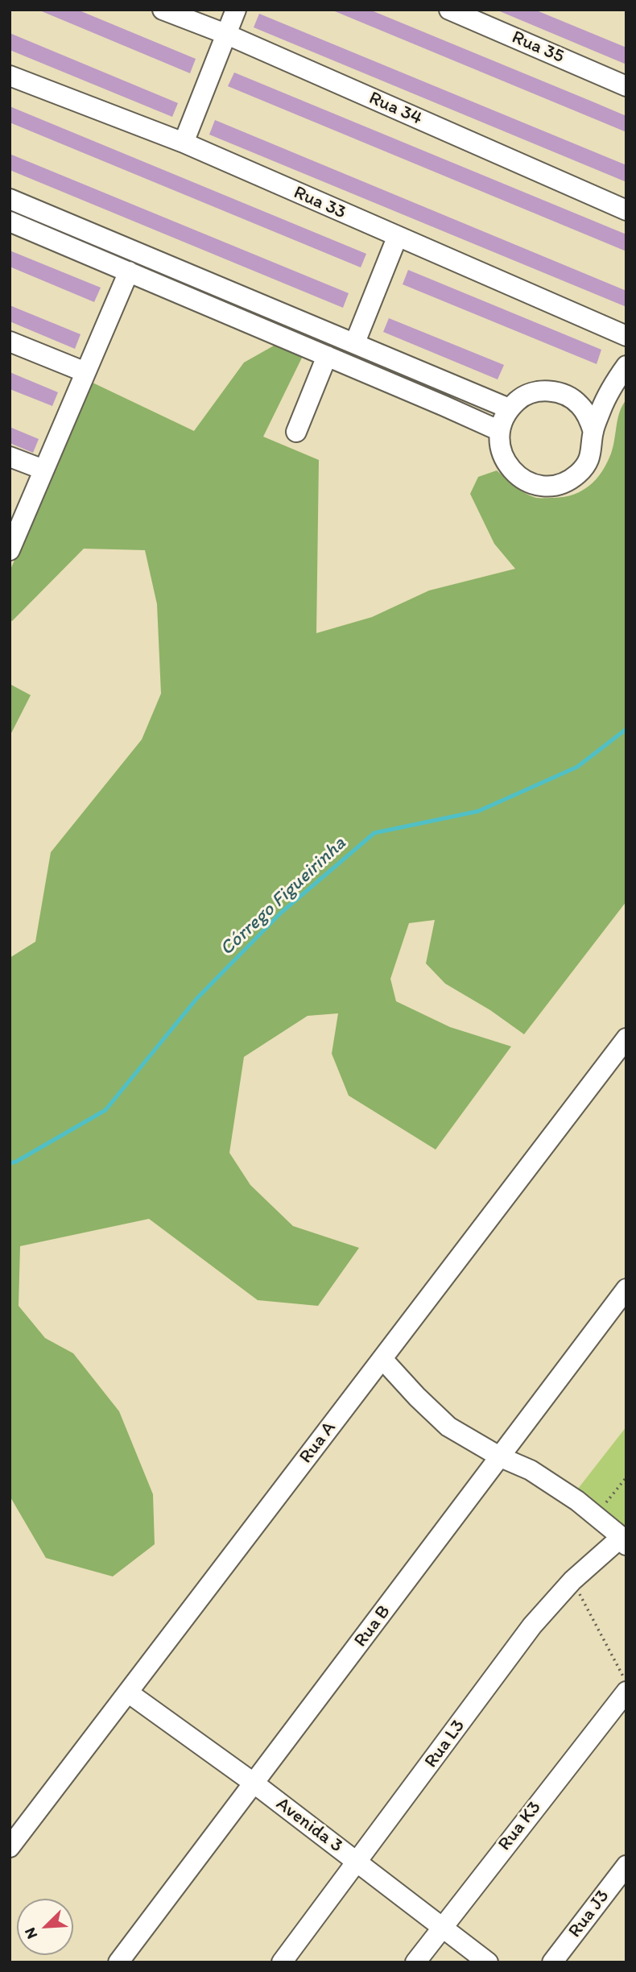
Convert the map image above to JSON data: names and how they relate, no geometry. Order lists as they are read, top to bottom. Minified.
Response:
{"streets":{"street":["Rua 35","Rua 34","Rua 33","Rua A","Rua B","Rua L3","Avenida 3","Rua K3","Rua J3"]},"crossings":[["Rua A","Avenida 3"],["Rua B","Avenida 3"],["Rua L3","Avenida 3"],["Avenida 3","Rua K3"]],"water":["Córrego Figueirinha"],"north":"bottom left"}
